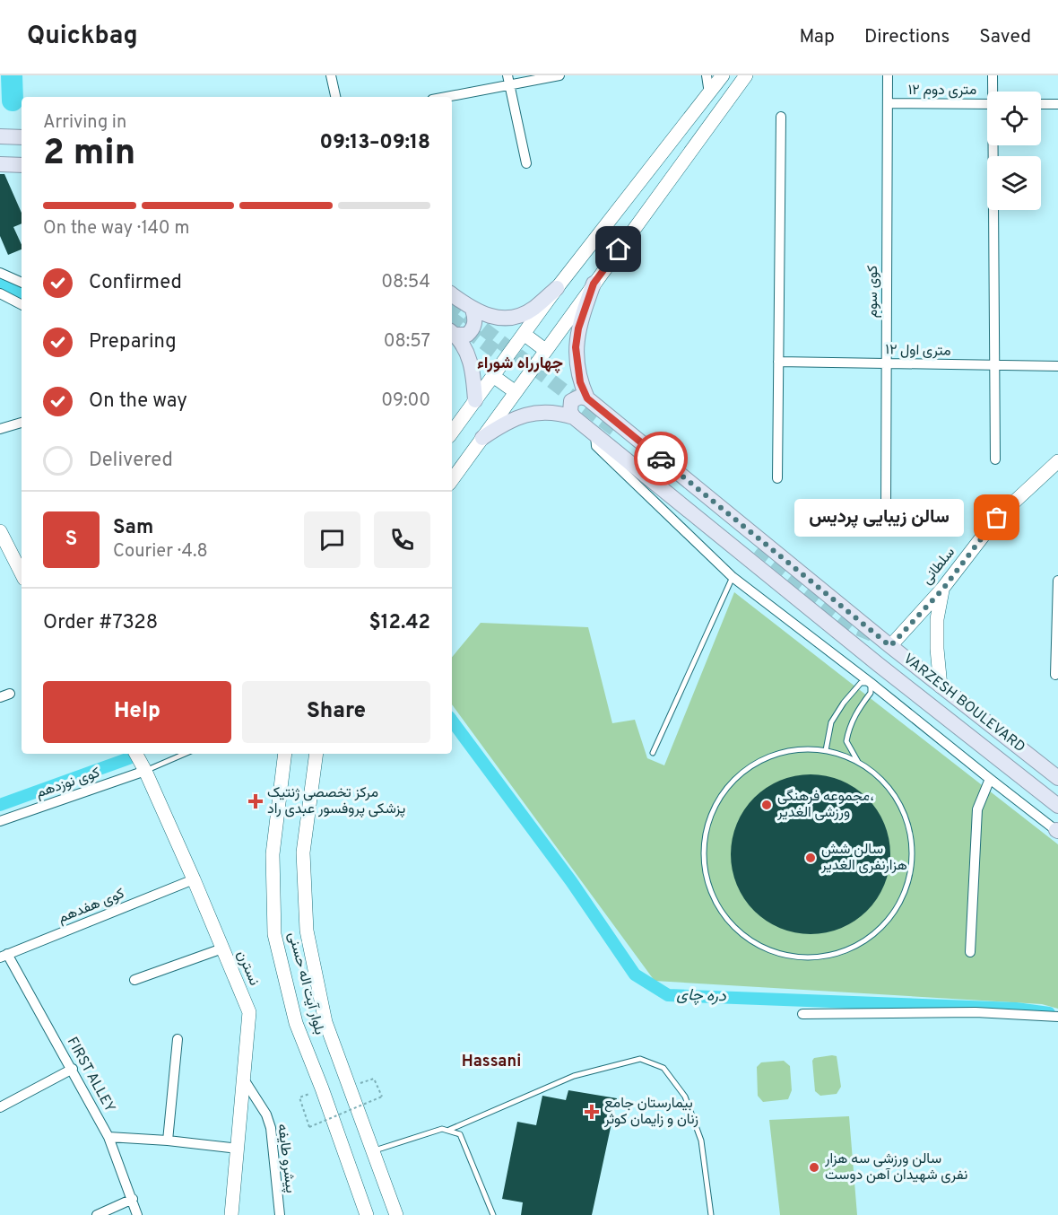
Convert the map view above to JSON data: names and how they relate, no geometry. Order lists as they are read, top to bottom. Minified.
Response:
{"streets":{"main road":["سلطانی","VARZESH BOULEVARD","نسترن","بلوار آیت اله حسنی"],"street":["۱۲ متری دوم","کوی سوم","۱۲ متری اول","کوی نوزدهم","کوی هفدهم","FIRST ALLEY","پیشرو طایفه"]},"crossings":[["۱۲ متری دوم","کوی سوم"],["کوی سوم","۱۲ متری اول"],["سلطانی","VARZESH BOULEVARD"],["کوی نوزدهم","نسترن"],["کوی هفدهم","نسترن"],["کوی هفدهم","FIRST ALLEY"],["نسترن","پیشرو طایفه"]],"districts":["چهارراه شوراء","Hassani"],"water":["دره چای"],"places":{"other":["سالن زیبایی پردیس","مجموعه فرهنگی، ورزشی الغدیر","سالن شش هزارنفری الغدیر","سالن ورزشی سه هزار نفری شهیدان آهن دوست"],"health":["مرکز تخصصی ژنتیک پزشکی پروفسور عبدی راد","بیمارستان جامع زنان و زایمان کوثر"]},"page":{"header":"Quickbag","nav":["Map","Directions","Saved"],"heading":["2 min","Arriving in","09:13–09:18"],"panel":["Sam","Courier · 4.8","Order #7328","$12.42"],"bar":"On the way · 140 m","list":[["Confirmed","08:54"],["Preparing","08:57"],["On the way","09:00"],"Delivered"],"bubble":"سالن زیبایی پردیس","round":"S","buttons":["Help","Share"]}}
